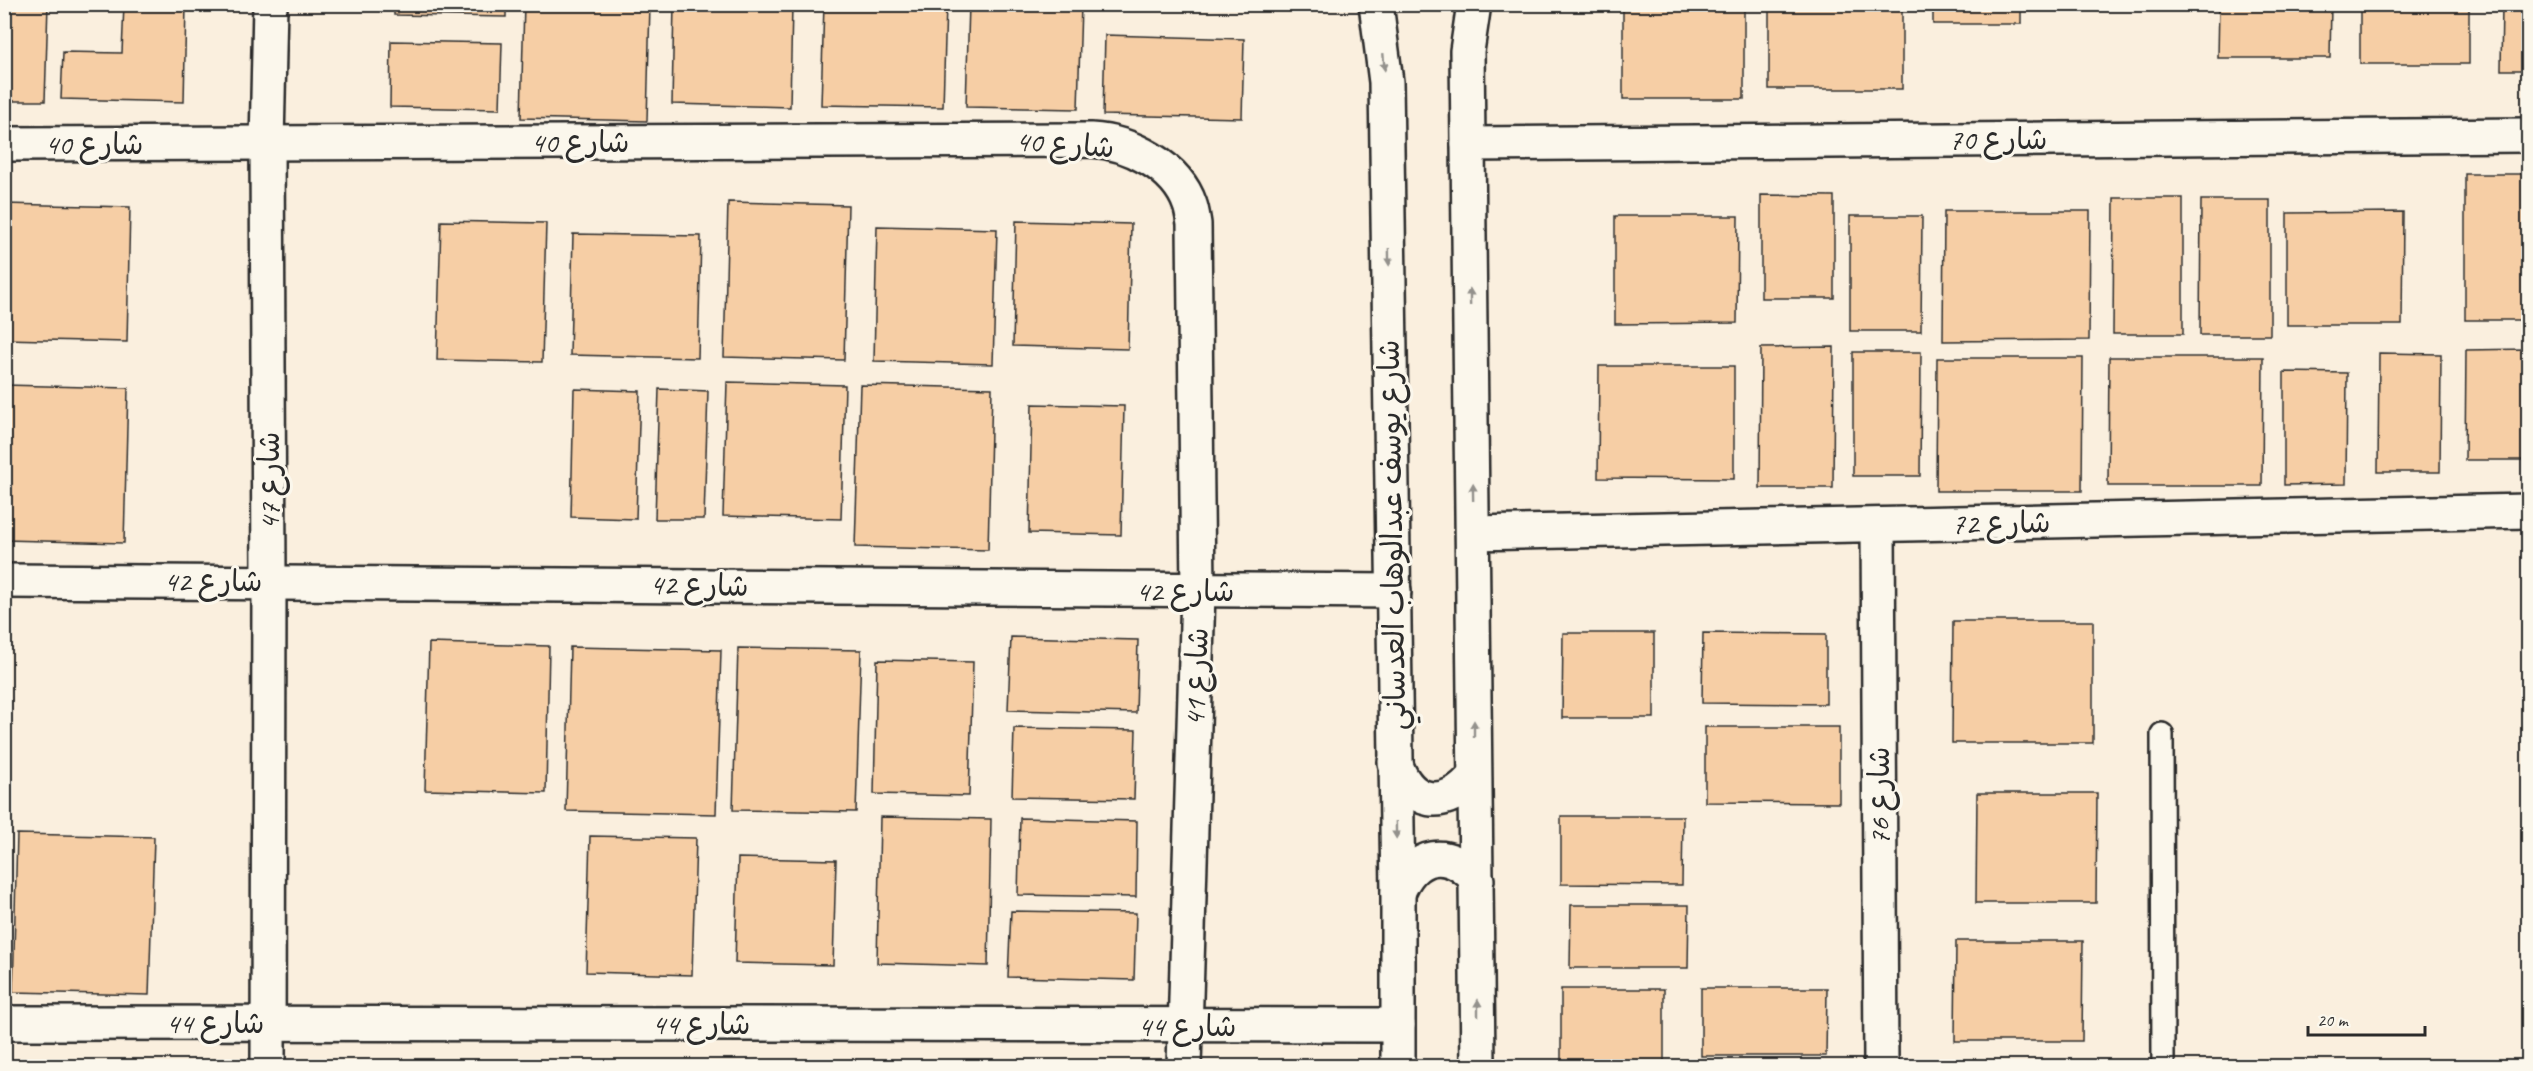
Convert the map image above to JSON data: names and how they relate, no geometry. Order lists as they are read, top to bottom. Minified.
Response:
{"streets":{"street":["شارع 70","شارع 40","شارع 47","شارع 72","شارع يوسف عبدالوهاب العدساني","شارع 42","شارع 41","شارع 76","شارع 44"]},"crossings":[["شارع 40","شارع 47"],["شارع 40","شارع 41"],["شارع 47","شارع 42"],["شارع 47","شارع 44"],["شارع 72","شارع 76"],["شارع يوسف عبدالوهاب العدساني","شارع 42"],["شارع يوسف عبدالوهاب العدساني","شارع 44"],["شارع 42","شارع 41"],["شارع 41","شارع 44"]],"scale_bar":"20 m"}
